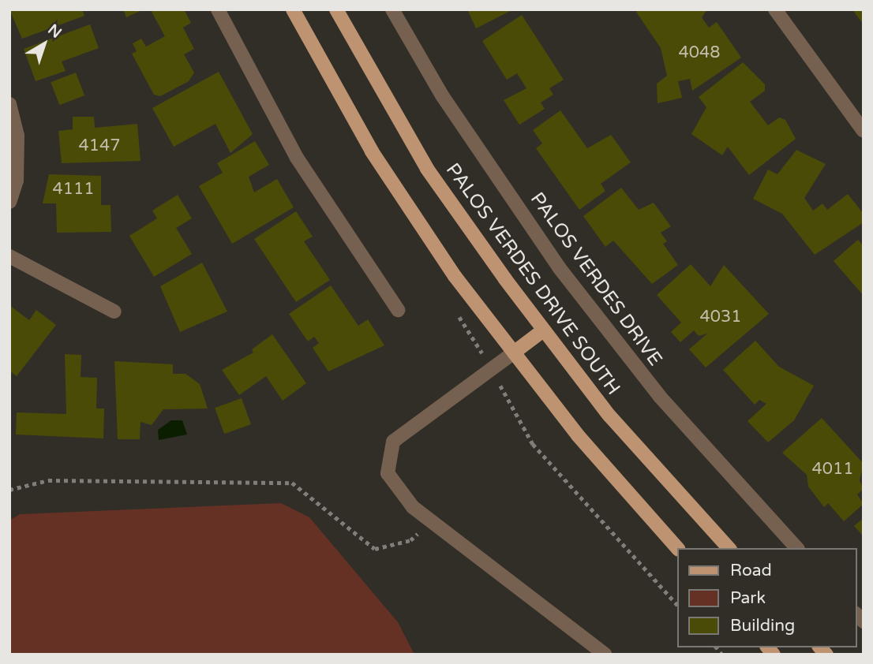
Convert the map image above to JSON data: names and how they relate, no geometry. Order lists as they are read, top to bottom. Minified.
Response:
{"streets":{"main road":["PALOS VERDES DRIVE SOUTH"],"street":["PALOS VERDES DRIVE"]},"house_numbers":["4048","4147","4111","4031","4011"],"legend":["Road","Park","Building"],"north":"top right"}
